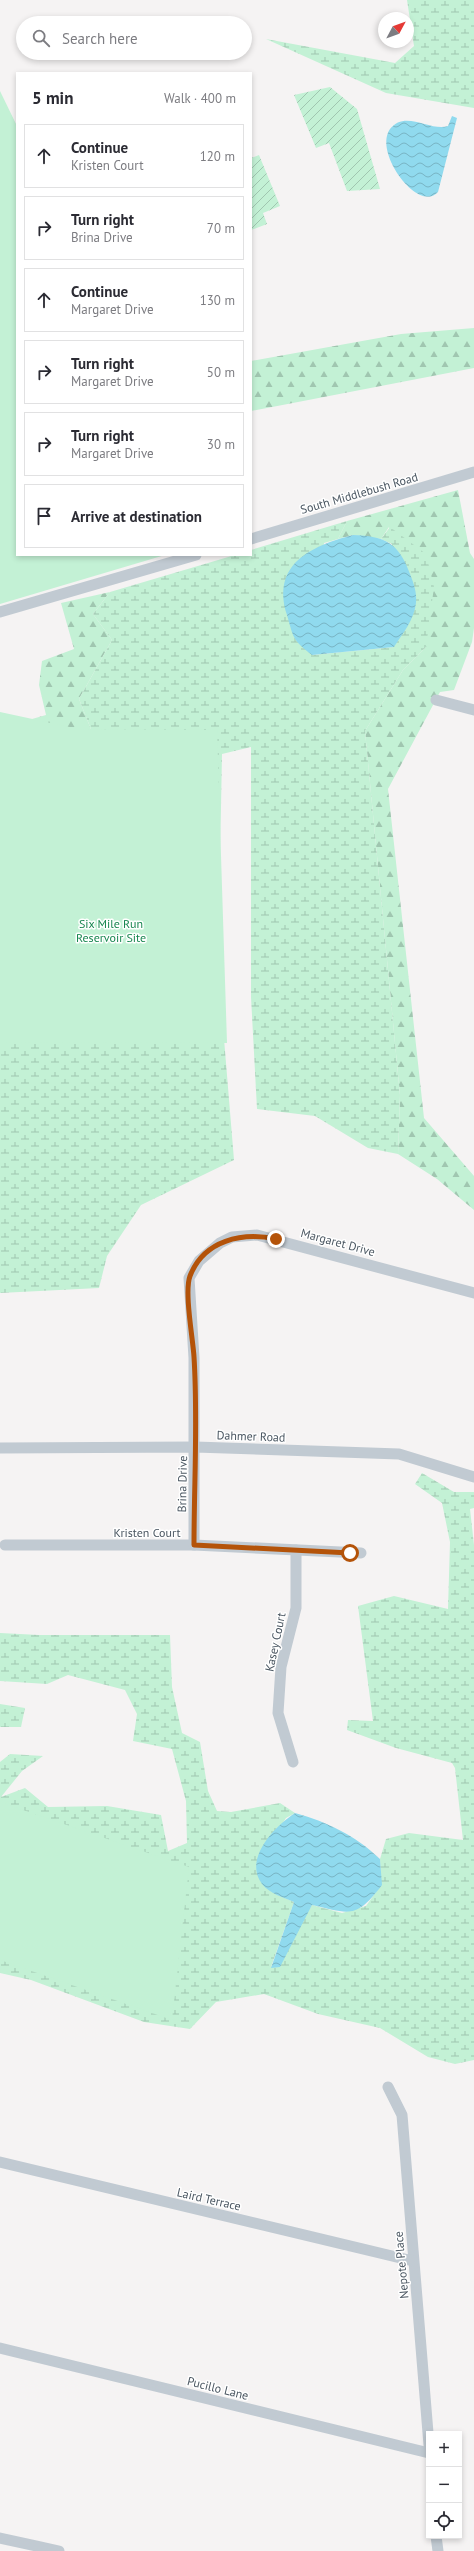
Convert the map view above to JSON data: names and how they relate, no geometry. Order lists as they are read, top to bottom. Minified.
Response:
{"streets":{"street":["South Middlebush Road","Margaret Drive","Dahmer Road","Brina Drive","Kristen Court","Kasey Court","Laird Terrace","Nepote Place","Pucillo Lane"]},"crossings":[["Margaret Drive","Dahmer Road"],["Margaret Drive","Brina Drive"],["Dahmer Road","Brina Drive"],["Brina Drive","Kristen Court"],["Kristen Court","Kasey Court"],["Laird Terrace","Nepote Place"]],"parks":["Six Mile Run Reservoir Site"],"north":"top right","page":{"search":"Search here","heading":["5 min","Walk · 400 m"],"list":[["Continue","Kristen Court","120 m"],["Turn right","Brina Drive","70 m"],["Continue","Margaret Drive","130 m"],["Turn right","Margaret Drive","50 m"],["Turn right","Margaret Drive","30 m"],"Arrive at destination"],"map_buttons":["+","−"]}}
